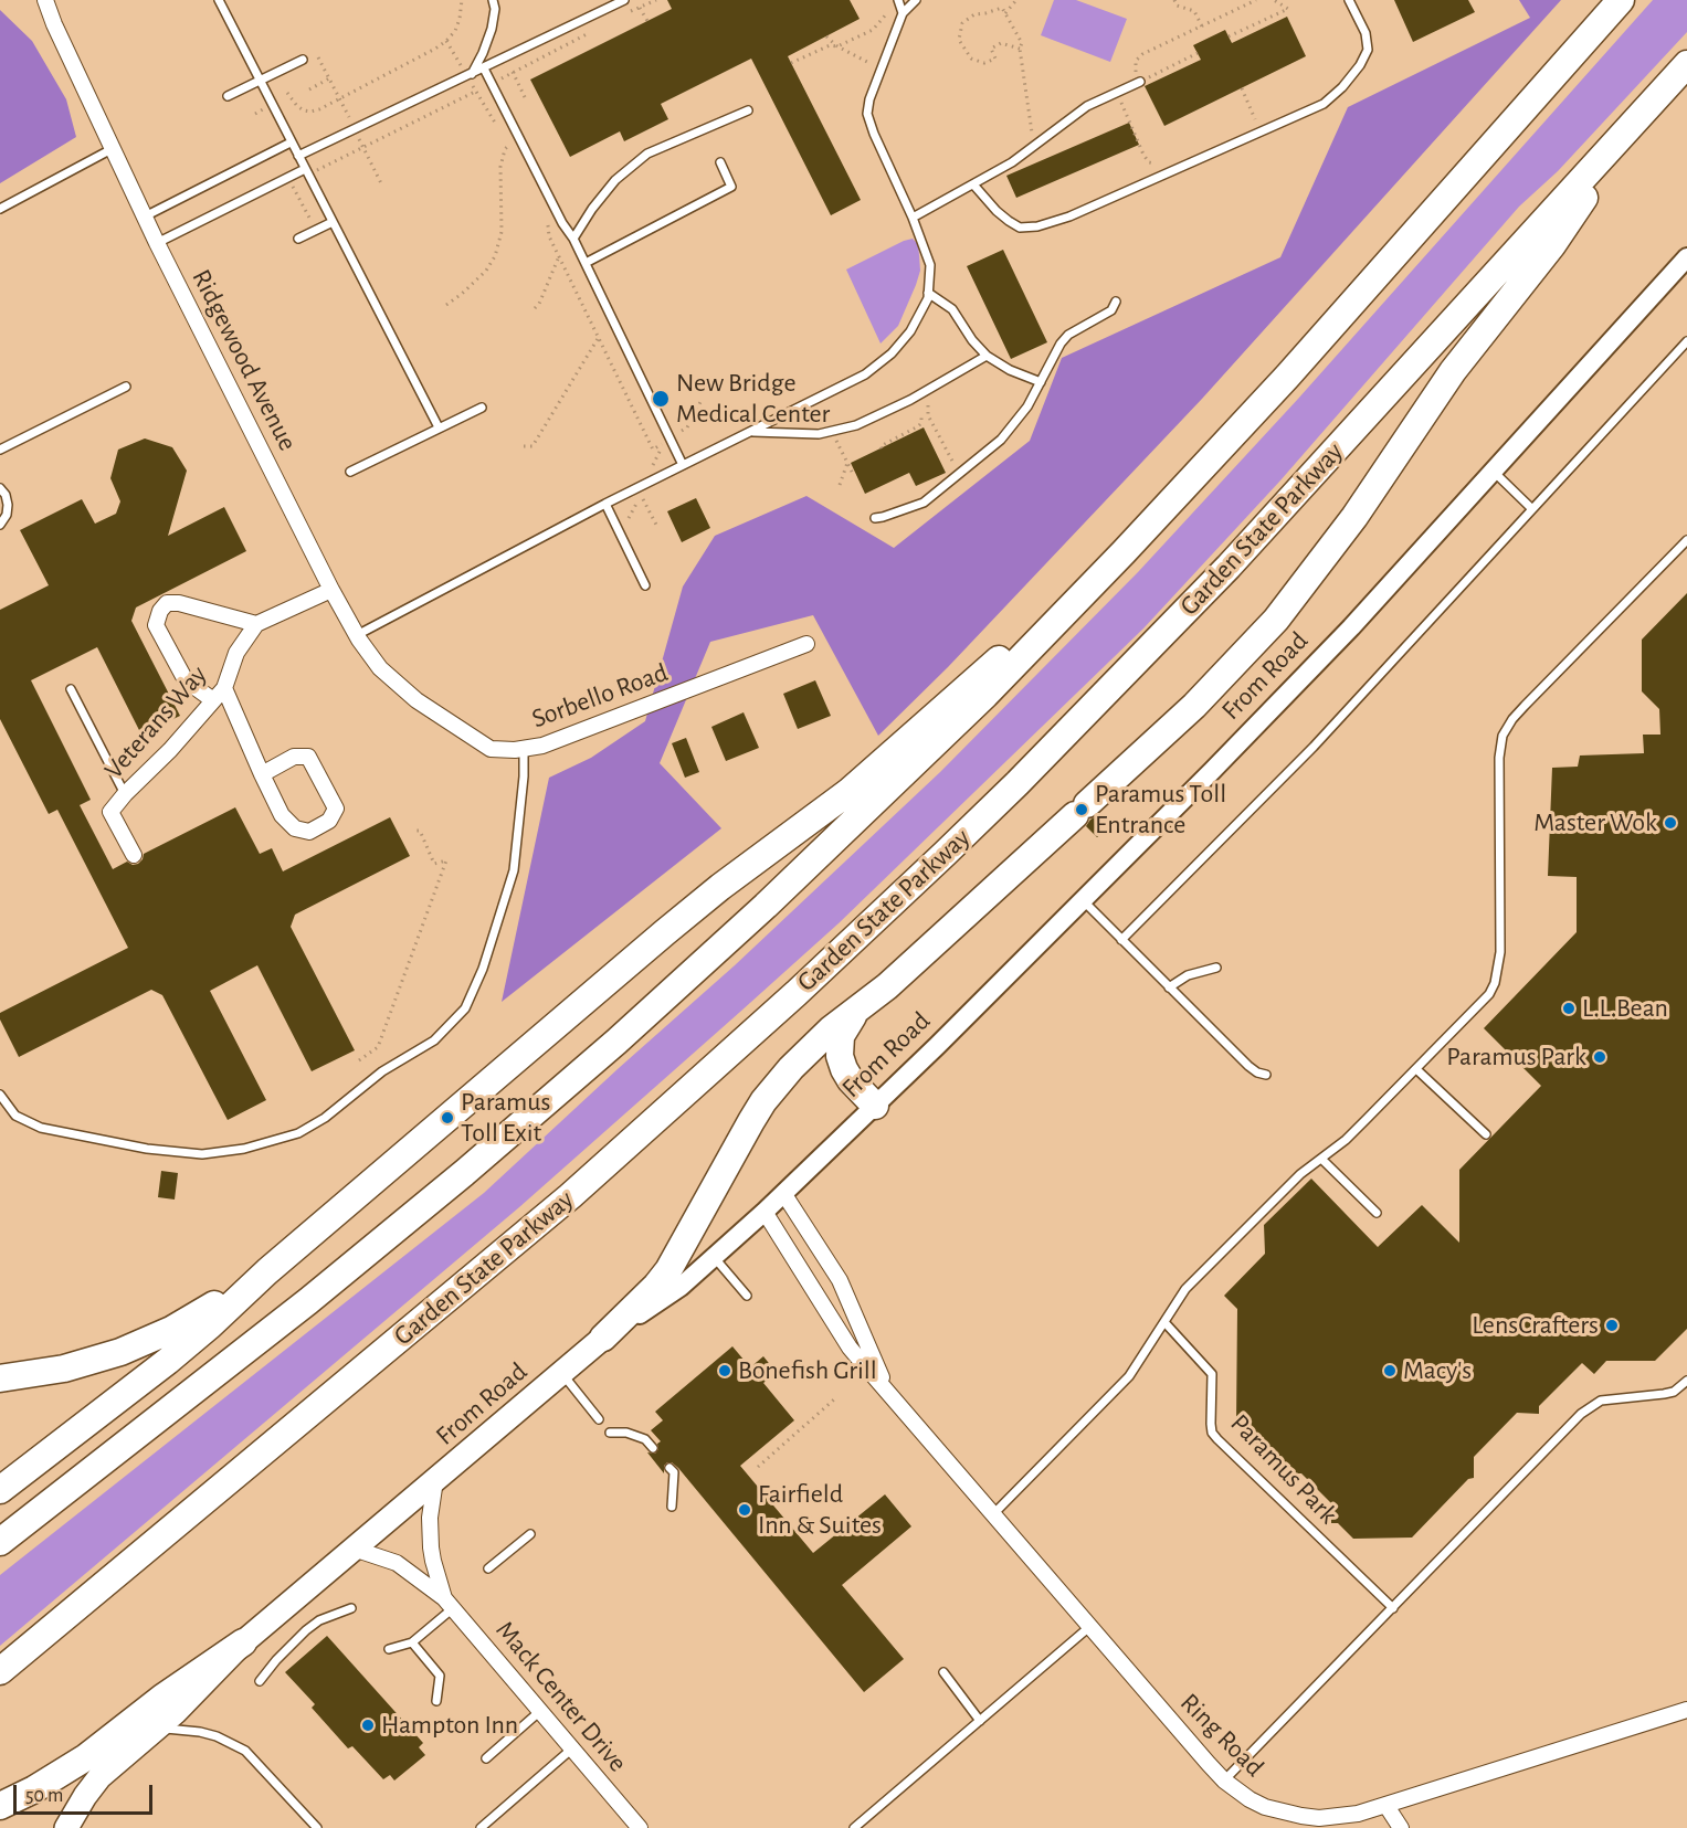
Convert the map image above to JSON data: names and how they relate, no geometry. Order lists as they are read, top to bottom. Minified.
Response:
{"streets":{"highway":["Garden State Parkway"],"main road":["From Road"],"street":["Ridgewood Avenue","Sorbello Road","Veterans Way","Mack Center Drive","Ring Road"],"lane":["Paramus Park"]},"crossings":[["Ridgewood Avenue","Sorbello Road"],["From Road","Mack Center Drive"],["From Road","Ring Road"]],"places":["New Bridge Medical Center","Paramus Toll Entrance","Master Wok","L.L.Bean","Paramus Park","Paramus Toll Exit","LensCrafters","Bonefish Grill","Macy's","Fairfield Inn & Suites","Hampton Inn"],"scale_bar":"50 m"}
